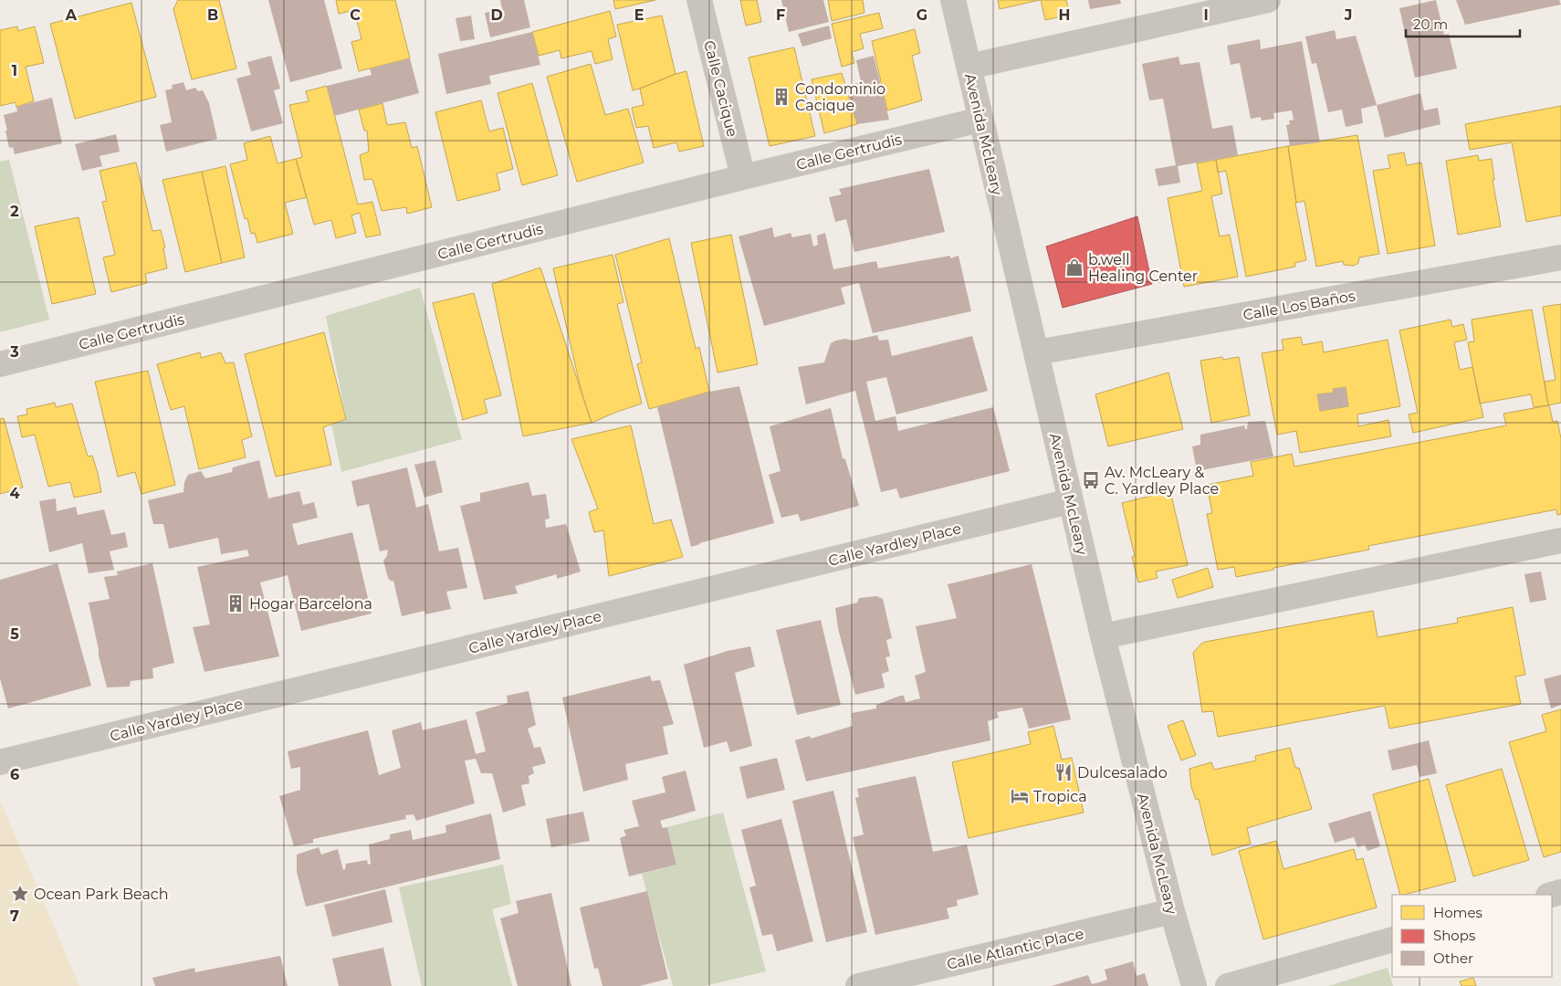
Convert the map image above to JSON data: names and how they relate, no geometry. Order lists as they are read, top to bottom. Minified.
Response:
{"streets":{"street":["Calle Cacique","Avenida McLeary","Calle Gertrudis","Calle Los Baños","Calle Yardley Place","Calle Atlantic Place"]},"crossings":[["Calle Cacique","Calle Gertrudis"],["Avenida McLeary","Calle Gertrudis"],["Avenida McLeary","Calle Los Baños"],["Avenida McLeary","Calle Yardley Place"],["Avenida McLeary","Calle Atlantic Place"]],"places":{"building":["Condominio Cacique","Hogar Barcelona"],"shop":["b.well Healing Center"],"bus stop":["Av. McLeary & C. Yardley Place"],"restaurant":["Dulcesalado"],"hotel":["Tropica"],"place":["Ocean Park Beach"]},"legend":["Homes","Shops","Other"],"scale_bar":"20 m","grid":{"columns":["A","B","C","D","E","F","G","H","I","J"],"rows":["1","2","3","4","5","6","7"]}}
